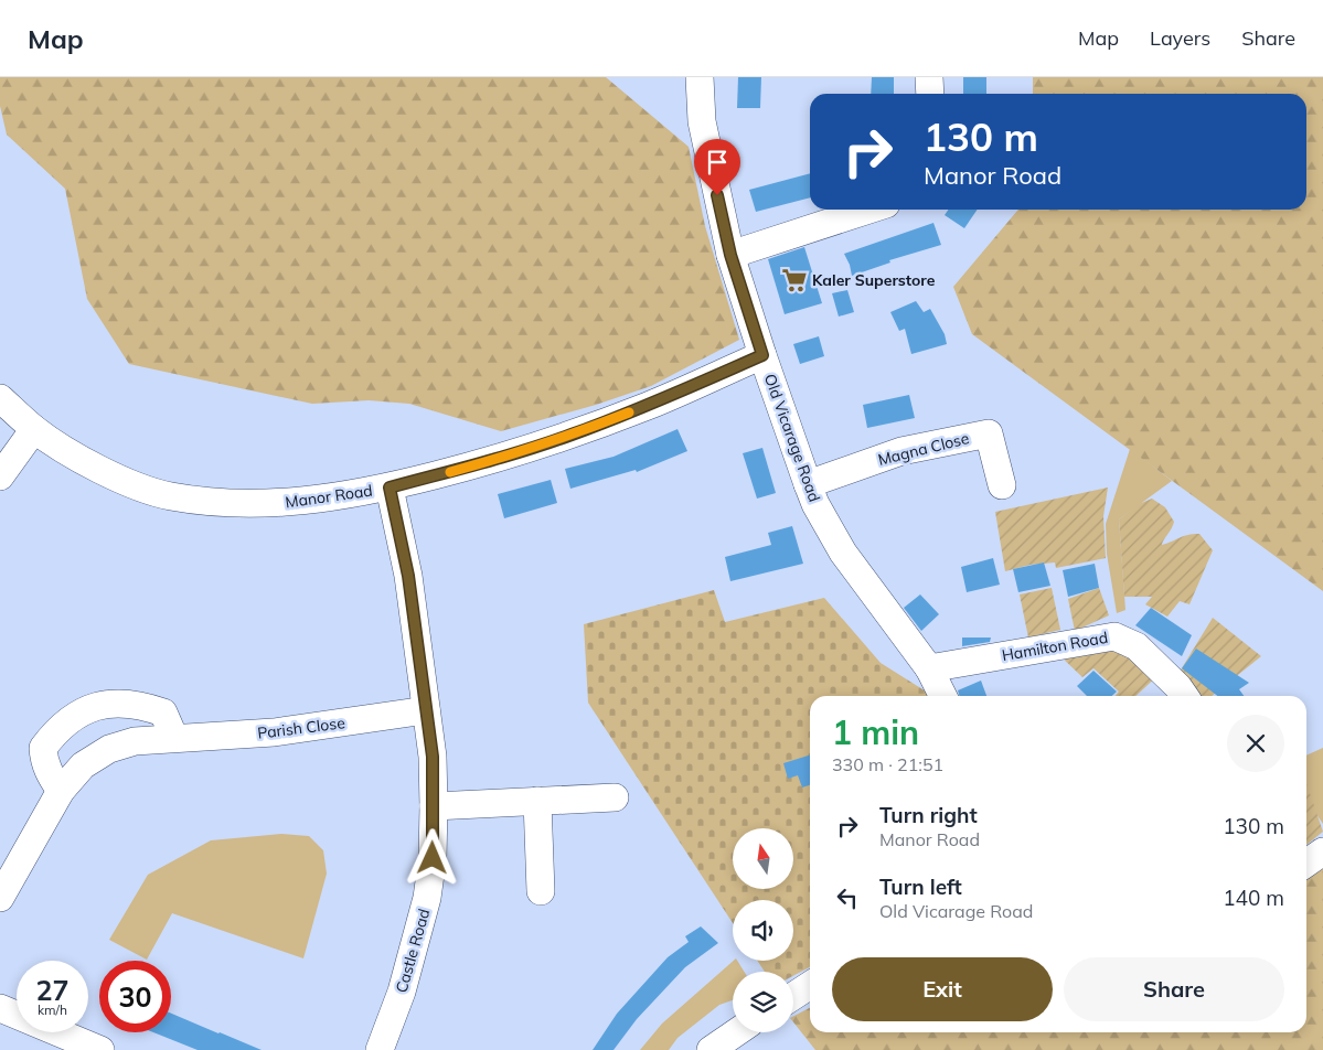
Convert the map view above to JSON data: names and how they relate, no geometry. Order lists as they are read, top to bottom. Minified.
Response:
{"streets":{"street":["Old Vicarage Road","Magna Close","Manor Road","Hamilton Road","Parish Close","Castle Road"]},"crossings":[["Old Vicarage Road","Magna Close"],["Old Vicarage Road","Manor Road"],["Old Vicarage Road","Hamilton Road"],["Manor Road","Castle Road"],["Parish Close","Castle Road"]],"places":{"supermarket":["Kaler Superstore"]},"north":"top","page":{"header":"Map","nav":["Map","Layers","Share"],"turn":["130 m","Manor Road"],"heading":["1 min","330 m · 21:51"],"list":[{"name":"Turn right","note":"Manor Road","value":"130 m"},{"name":"Turn left","note":"Old Vicarage Road","value":"140 m"}],"buttons":["Exit","Share"],"speed":"27 km/h","limit":"30"}}
